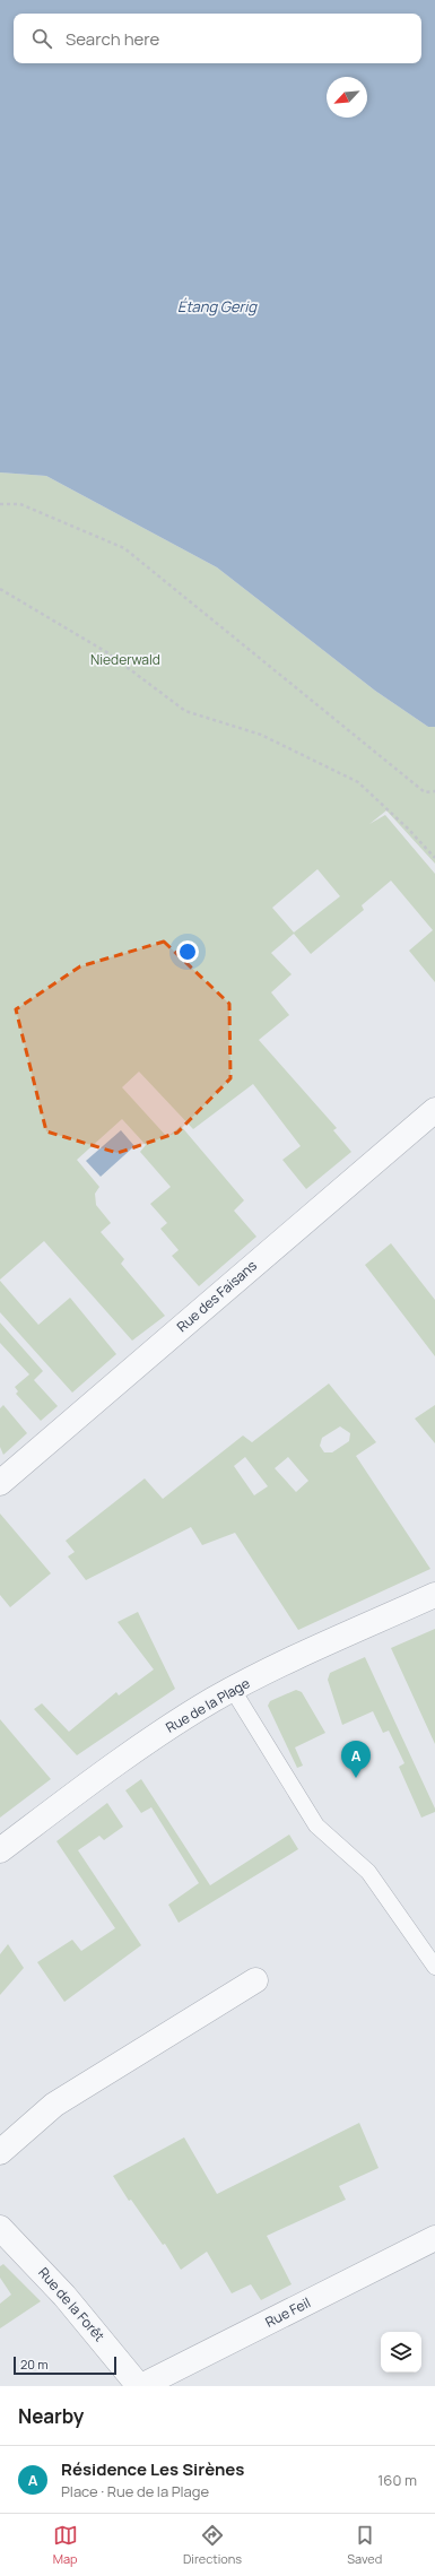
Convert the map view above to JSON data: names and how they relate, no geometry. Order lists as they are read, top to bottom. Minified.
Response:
{"streets":{"street":["Rue des Faisans","Rue de la Plage","Rue de la Forêt","Rue Feil"]},"crossings":[["Rue de la Forêt","Rue Feil"]],"water":["Étang Gerig"],"parks":["Niederwald"],"scale_bar":"20 m","north":"bottom left","page":{"search":"Search here","pins":"A","scale":"20 m","heading":"Nearby","list":[{"mark":"A","name":"Résidence Les Sirènes","note":"Place · Rue de la Plage","value":"160 m"}],"nav":["Map","Directions","Saved"]}}
